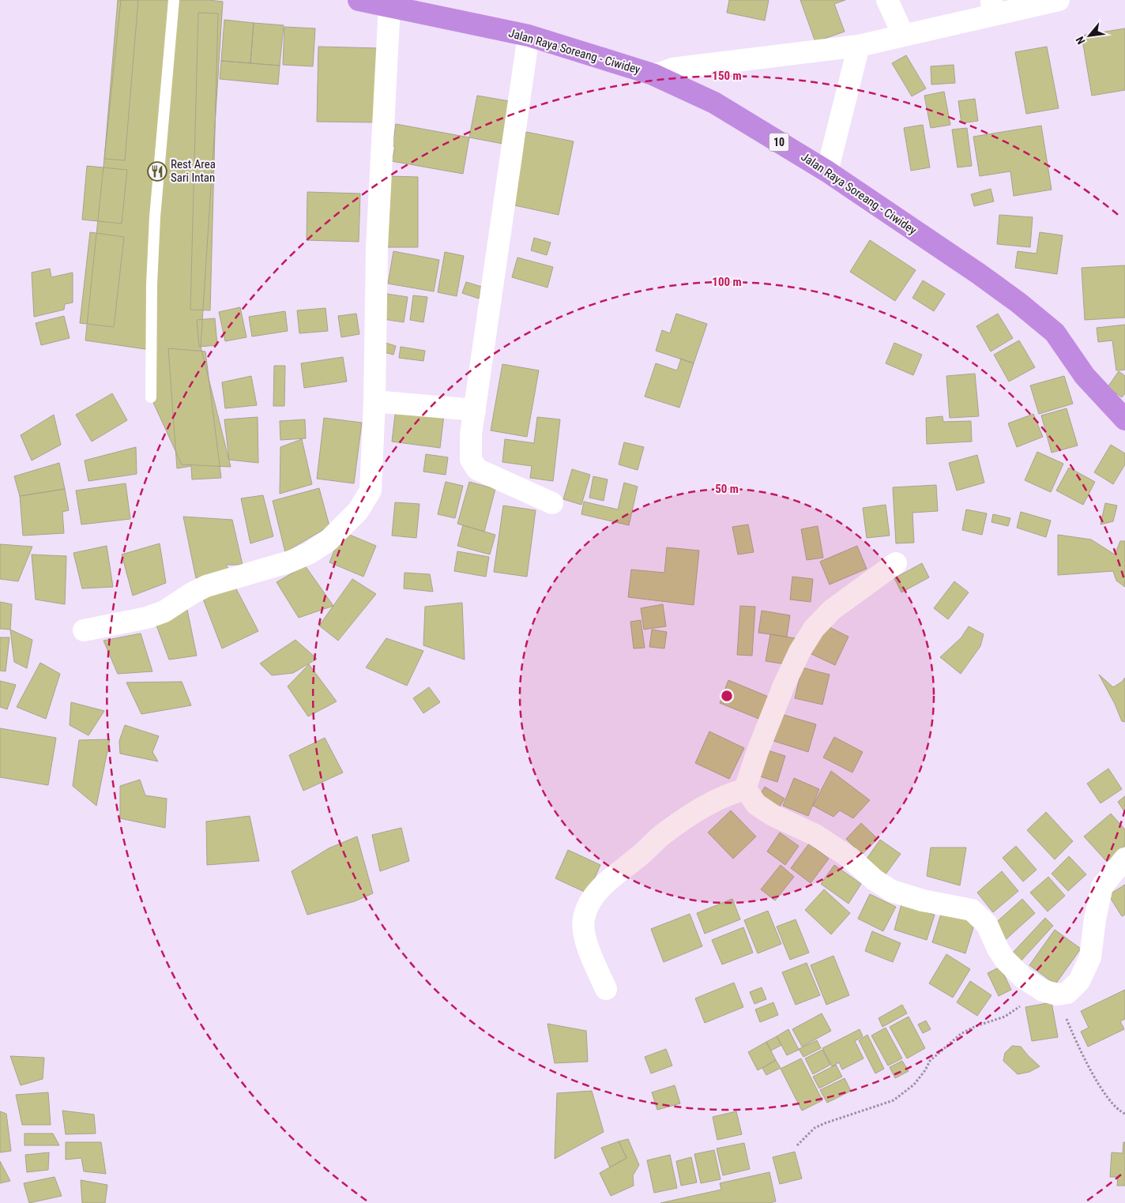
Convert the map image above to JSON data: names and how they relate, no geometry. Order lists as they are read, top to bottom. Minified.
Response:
{"streets":{"highway":["Jalan Raya Soreang - Ciwidey","10"]},"places":{"restaurant":["Rest Area Sari Intan"]},"north":"bottom left","rings":["150 m","100 m","50 m"]}
